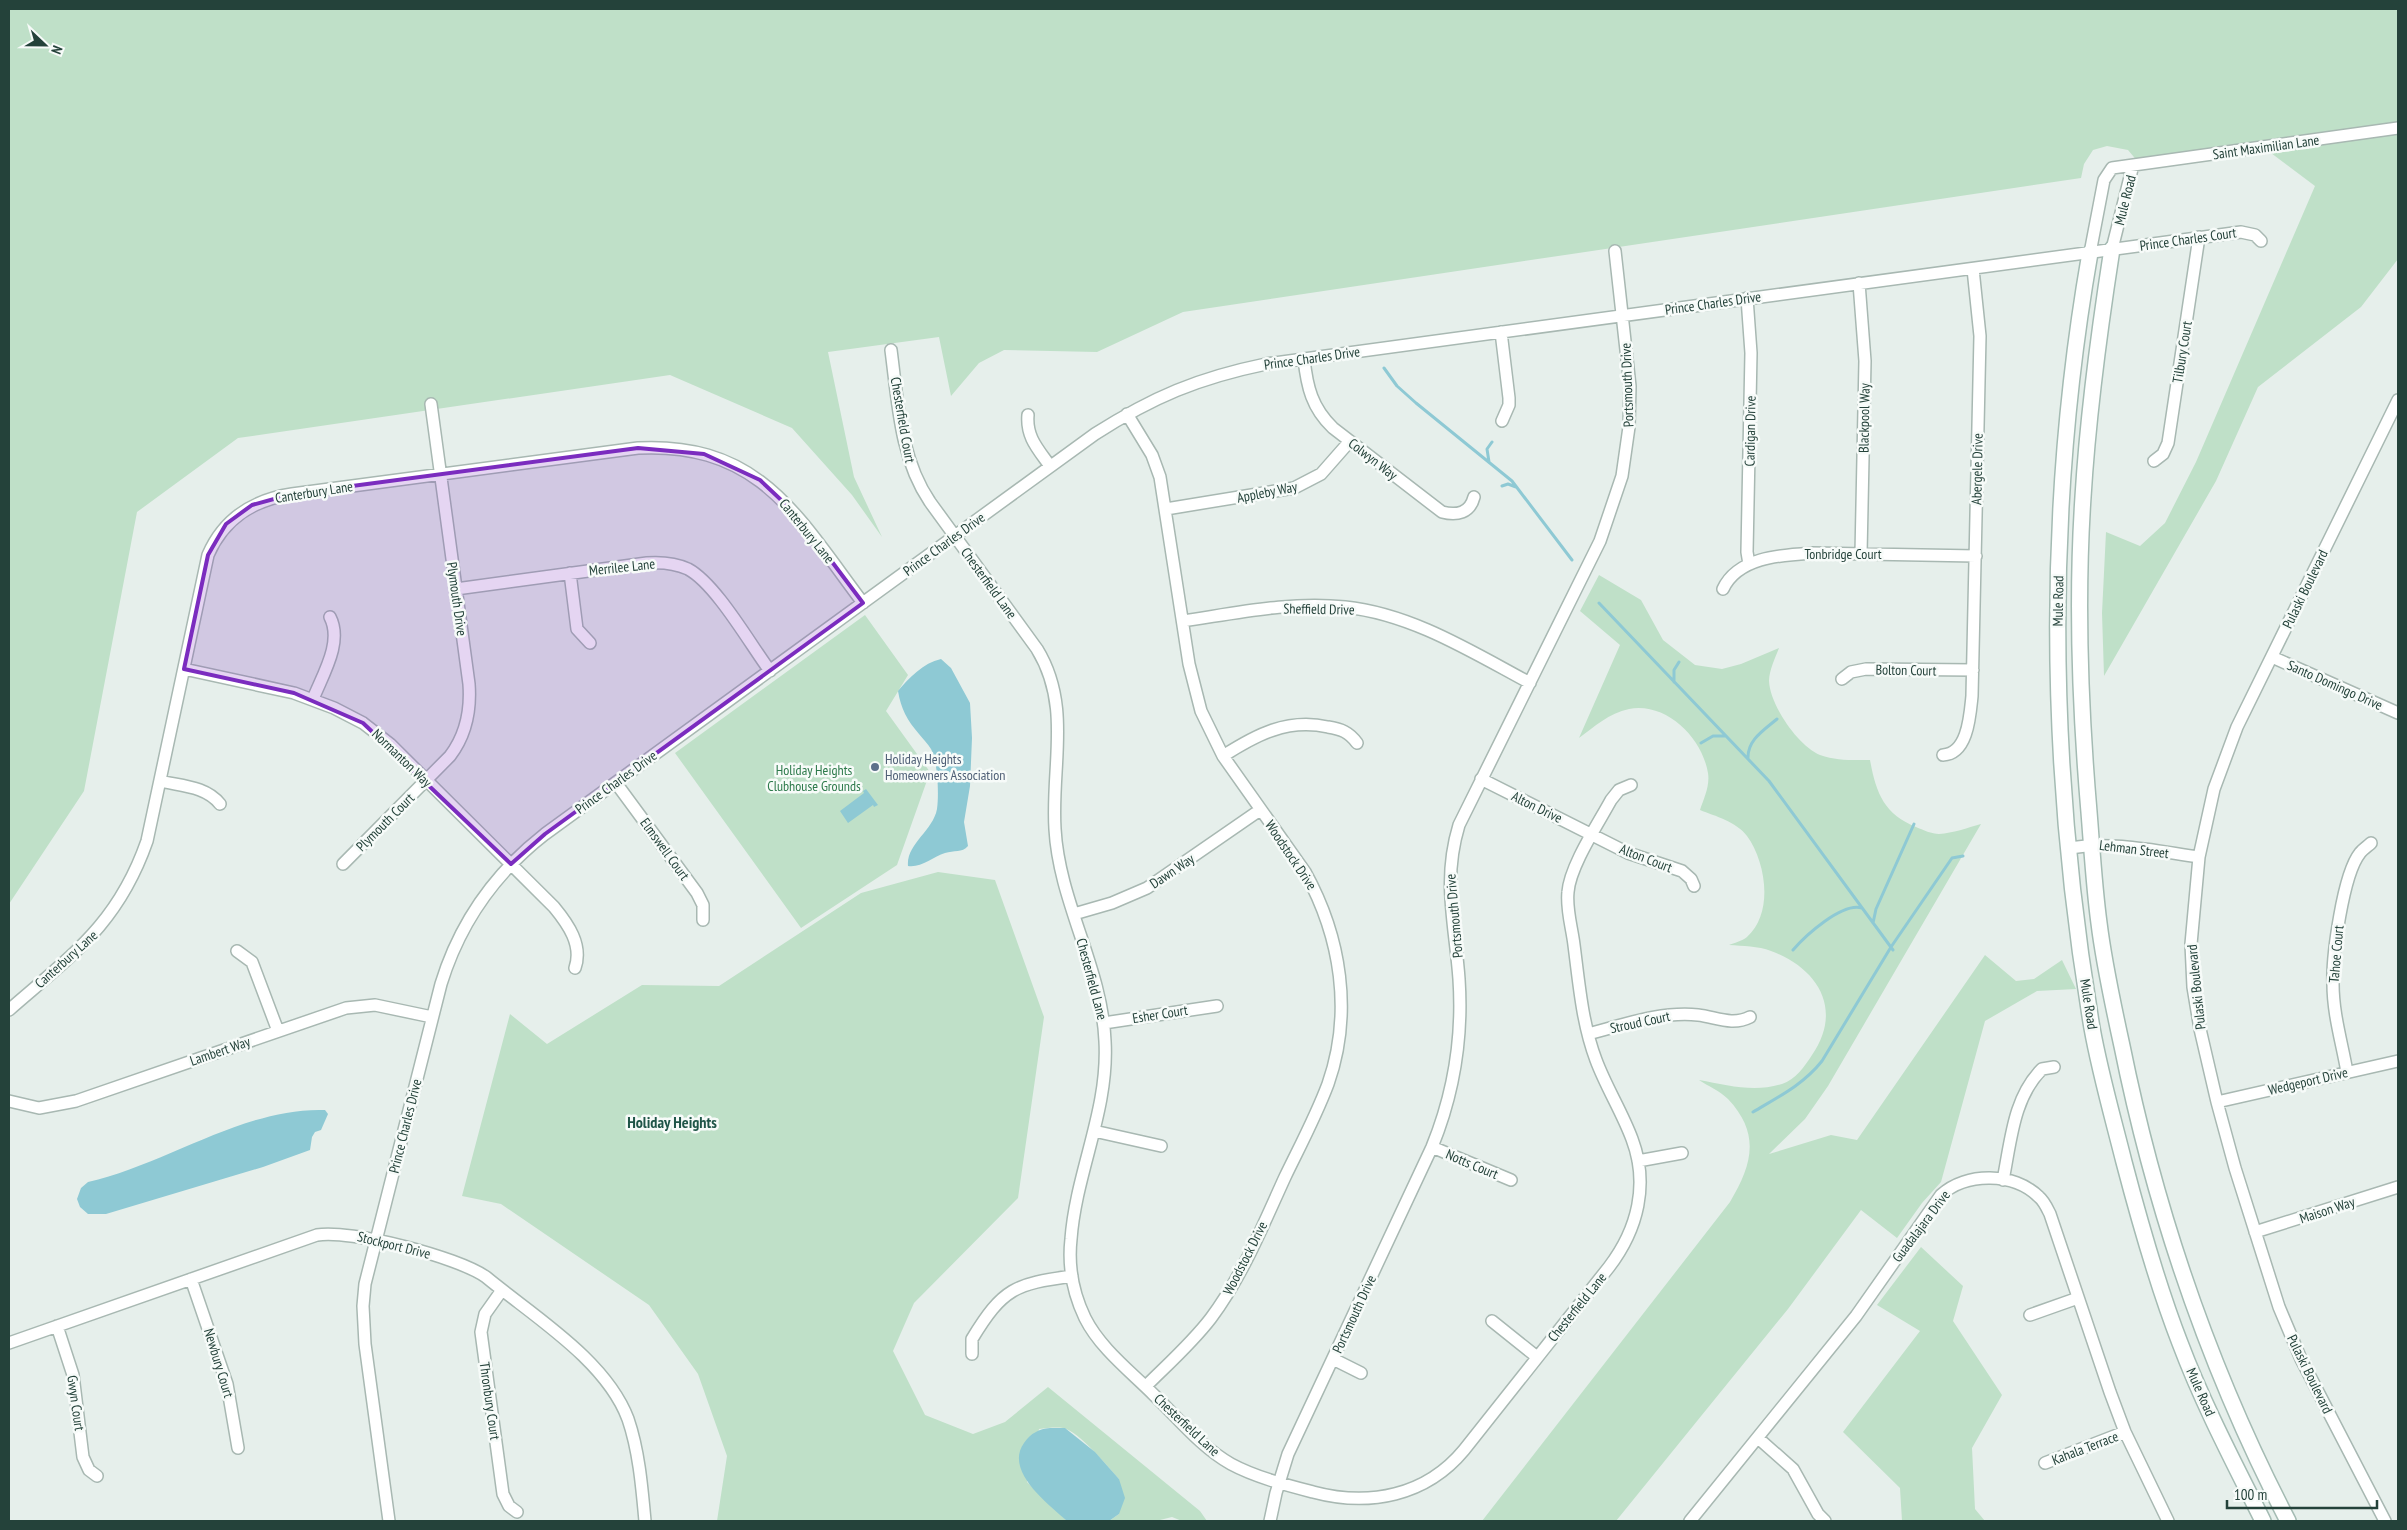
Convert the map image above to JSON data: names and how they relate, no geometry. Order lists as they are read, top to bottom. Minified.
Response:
{"streets":{"main road":["Mule Road"],"street":["Saint Maximilian Lane","Prince Charles Court","Prince Charles Drive","Tilbury Court","Portsmouth Drive","Blackpool Way","Chesterfield Court","Cardigan Drive","Colwyn Way","Abergele Drive","Canterbury Lane","Appleby Way","Tonbridge Court","Merrilee Lane","Chesterfield Lane","Pulaski Boulevard","Plymouth Drive","Sheffield Drive","Bolton Court","Santo Domingo Drive","Normanton Way","Alton Drive","Plymouth Court","Elmswell Court","Lehman Street","Woodstock Drive","Alton Court","Dawn Way","Tahoe Court","Esher Court","Stroud Court","Lambert Way","Wedgeport Drive","Notts Court","Maison Way","Guadalajara Drive","Stockport Drive","Newbury Court","Thronbury Court","Gwyn Court","Kahala Terrace"]},"crossings":[["Saint Maximilian Lane","Mule Road"],["Mule Road","Prince Charles Court"],["Mule Road","Prince Charles Drive"],["Mule Road","Lehman Street"],["Prince Charles Court","Prince Charles Drive"],["Prince Charles Court","Tilbury Court"],["Prince Charles Drive","Portsmouth Drive"],["Prince Charles Drive","Blackpool Way"],["Prince Charles Drive","Chesterfield Court"],["Prince Charles Drive","Cardigan Drive"],["Prince Charles Drive","Colwyn Way"],["Prince Charles Drive","Abergele Drive"],["Prince Charles Drive","Canterbury Lane"],["Prince Charles Drive","Merrilee Lane"],["Prince Charles Drive","Chesterfield Lane"],["Prince Charles Drive","Normanton Way"],["Prince Charles Drive","Elmswell Court"],["Prince Charles Drive","Woodstock Drive"],["Prince Charles Drive","Lambert Way"],["Prince Charles Drive","Stockport Drive"],["Portsmouth Drive","Chesterfield Lane"],["Portsmouth Drive","Sheffield Drive"],["Portsmouth Drive","Alton Drive"],["Portsmouth Drive","Notts Court"],["Blackpool Way","Tonbridge Court"],["Chesterfield Court","Chesterfield Lane"],["Cardigan Drive","Tonbridge Court"],["Colwyn Way","Appleby Way"],["Abergele Drive","Tonbridge Court"],["Abergele Drive","Bolton Court"],["Canterbury Lane","Plymouth Drive"],["Canterbury Lane","Normanton Way"],["Appleby Way","Woodstock Drive"],["Merrilee Lane","Plymouth Drive"],["Chesterfield Lane","Alton Drive"],["Chesterfield Lane","Woodstock Drive"],["Chesterfield Lane","Alton Court"],["Chesterfield Lane","Dawn Way"],["Chesterfield Lane","Esher Court"],["Chesterfield Lane","Stroud Court"],["Pulaski Boulevard","Santo Domingo Drive"],["Pulaski Boulevard","Lehman Street"],["Pulaski Boulevard","Wedgeport Drive"],["Pulaski Boulevard","Maison Way"],["Plymouth Drive","Normanton Way"],["Plymouth Drive","Plymouth Court"],["Sheffield Drive","Woodstock Drive"],["Normanton Way","Plymouth Court"],["Alton Drive","Alton Court"],["Woodstock Drive","Dawn Way"],["Tahoe Court","Wedgeport Drive"],["Guadalajara Drive","Kahala Terrace"],["Stockport Drive","Newbury Court"],["Stockport Drive","Thronbury Court"],["Stockport Drive","Gwyn Court"]],"districts":["Holiday Heights"],"parks":["Holiday Heights Clubhouse Grounds"],"places":["Holiday Heights Homeowners Association"],"scale_bar":"100 m","north":"right"}
